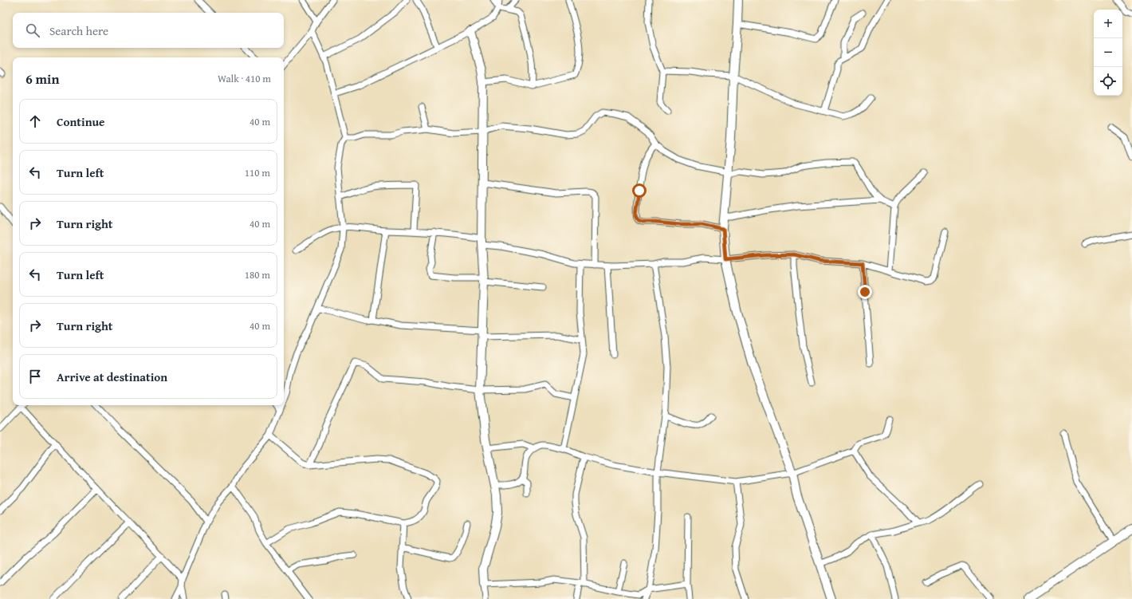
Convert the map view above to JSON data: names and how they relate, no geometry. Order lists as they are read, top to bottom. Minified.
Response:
{"page":{"map_buttons":["+","−"],"search":"Search here","heading":["6 min","Walk · 410 m"],"list":[["Continue","40 m"],["Turn left","110 m"],["Turn right","40 m"],["Turn left","180 m"],["Turn right","40 m"],"Arrive at destination"]}}
